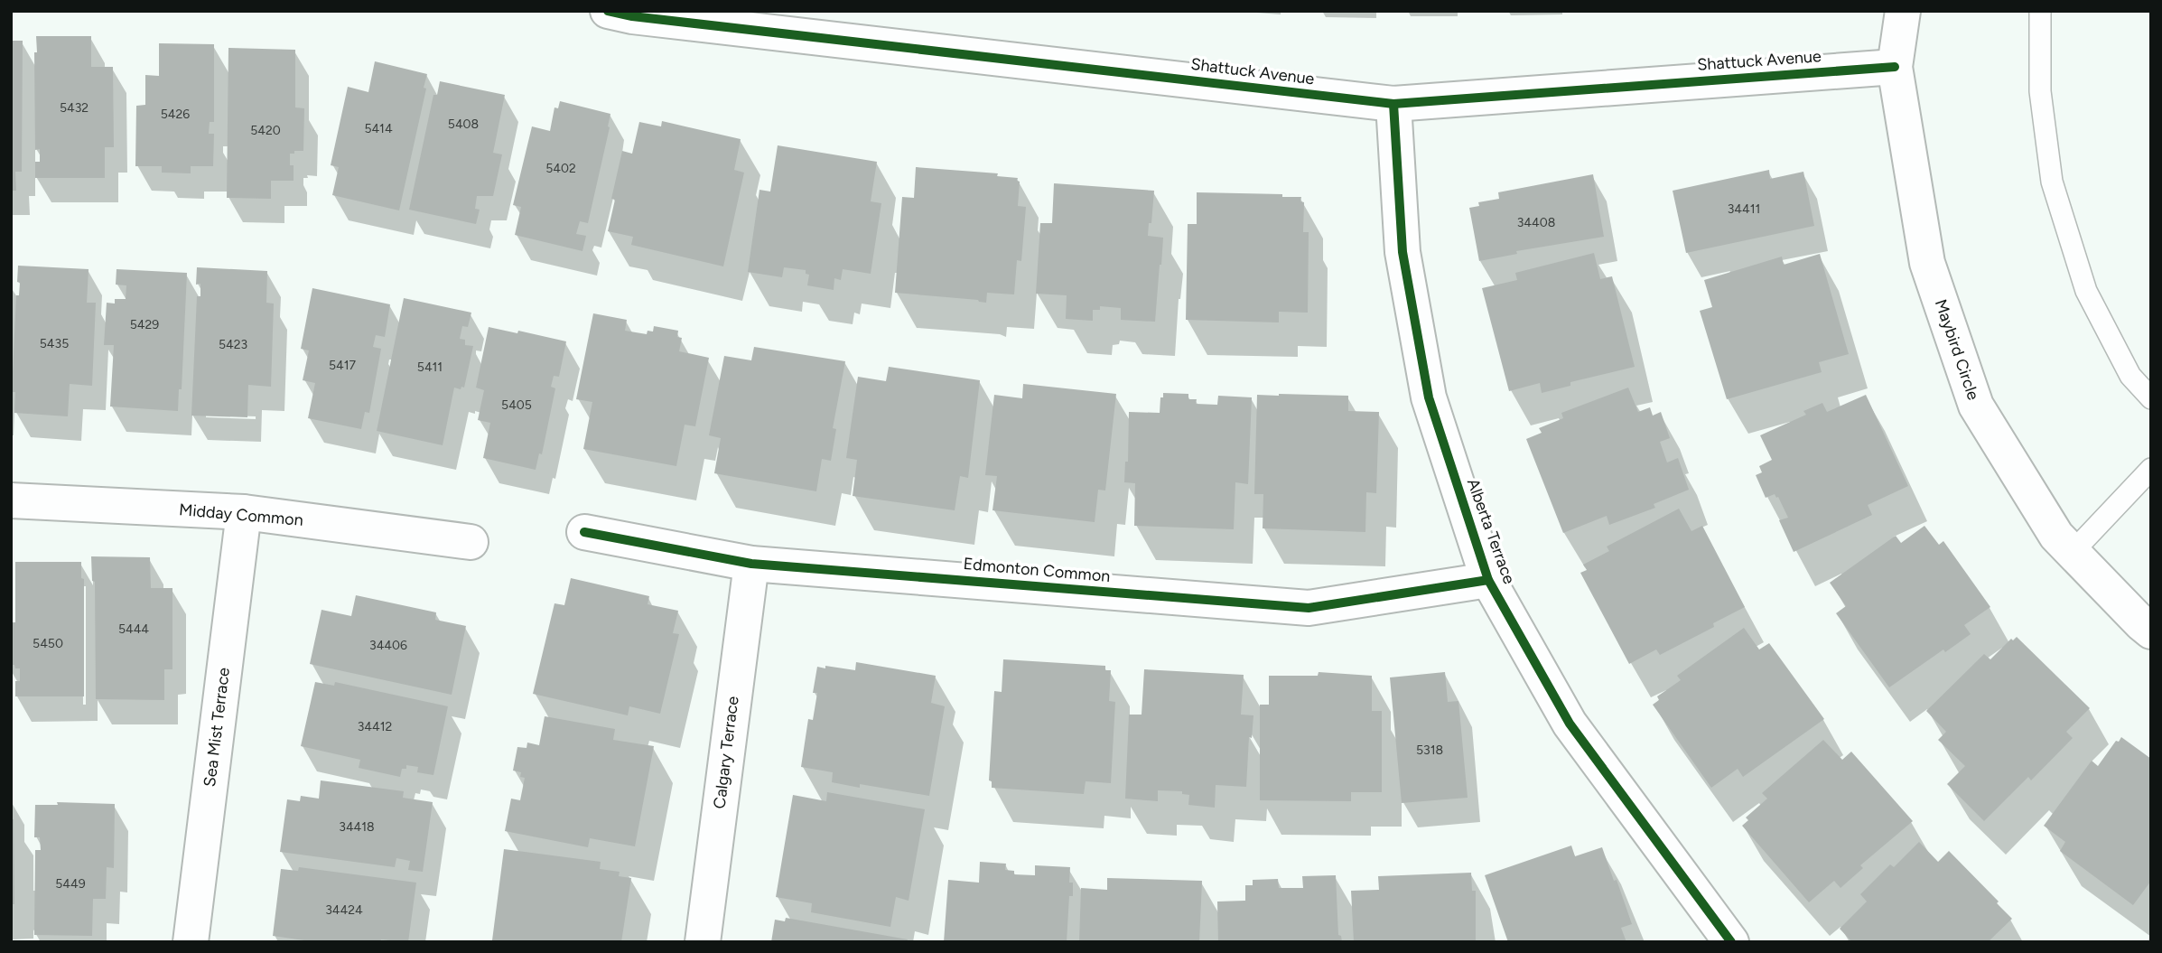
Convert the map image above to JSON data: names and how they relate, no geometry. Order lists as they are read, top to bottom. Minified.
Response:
{"streets":{"street":["Shattuck Avenue","Maybird Circle","Midday Common","Alberta Terrace","Edmonton Common","Sea Mist Terrace","Calgary Terrace"]},"crossings":[["Shattuck Avenue","Maybird Circle"],["Shattuck Avenue","Alberta Terrace"],["Midday Common","Sea Mist Terrace"],["Alberta Terrace","Edmonton Common"],["Edmonton Common","Calgary Terrace"]],"house_numbers":["5432","5426","5408","5414","5420","5402","34411","34408","5429","5435","5423","5417","5411","5405","5444","5450","34406","34412","5318","34418","5449","34424"]}
